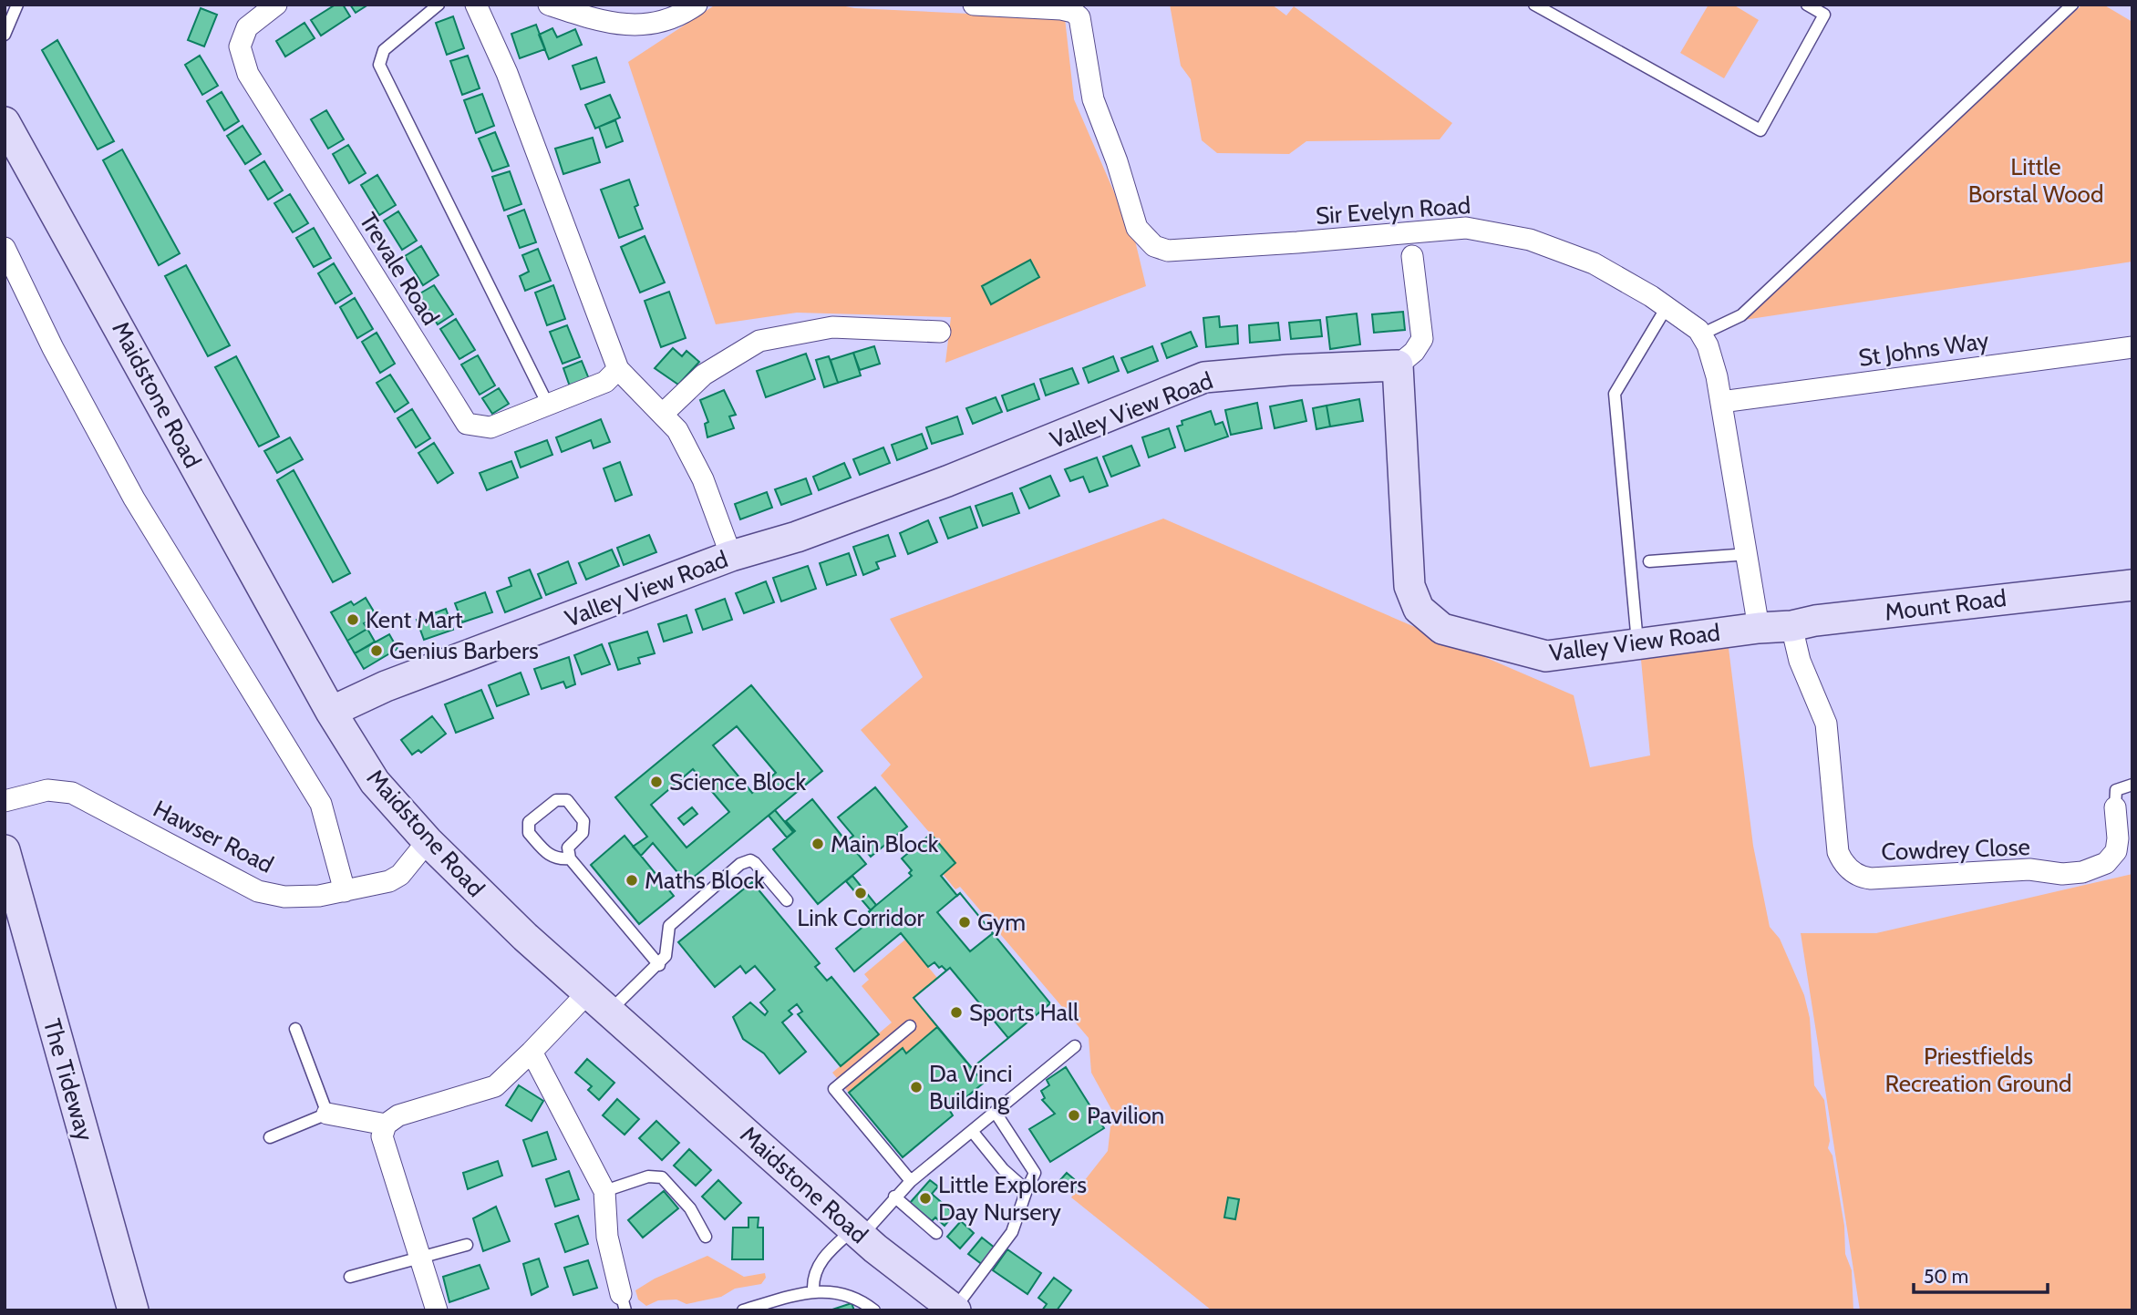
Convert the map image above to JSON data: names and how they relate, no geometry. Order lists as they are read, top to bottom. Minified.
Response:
{"streets":{"street":["Sir Evelyn Road","Trevale Road","St Johns Way","Maidstone Road","Valley View Road","Mount Road","Hawser Road","Cowdrey Close","The Tideway"]},"crossings":[["Maidstone Road","Valley View Road"],["Maidstone Road","Hawser Road"],["Valley View Road","Mount Road"],["Mount Road","Cowdrey Close"]],"parks":["Little Borstal Wood","Priestfields Recreation Ground"],"places":["Kent Mart","Genius Barbers","Science Block","Main Block","Maths Block","Link Corridor","Gym","Sports Hall","Da Vinci Building","Pavilion","Little Explorers Day Nursery"],"scale_bar":"50 m"}
